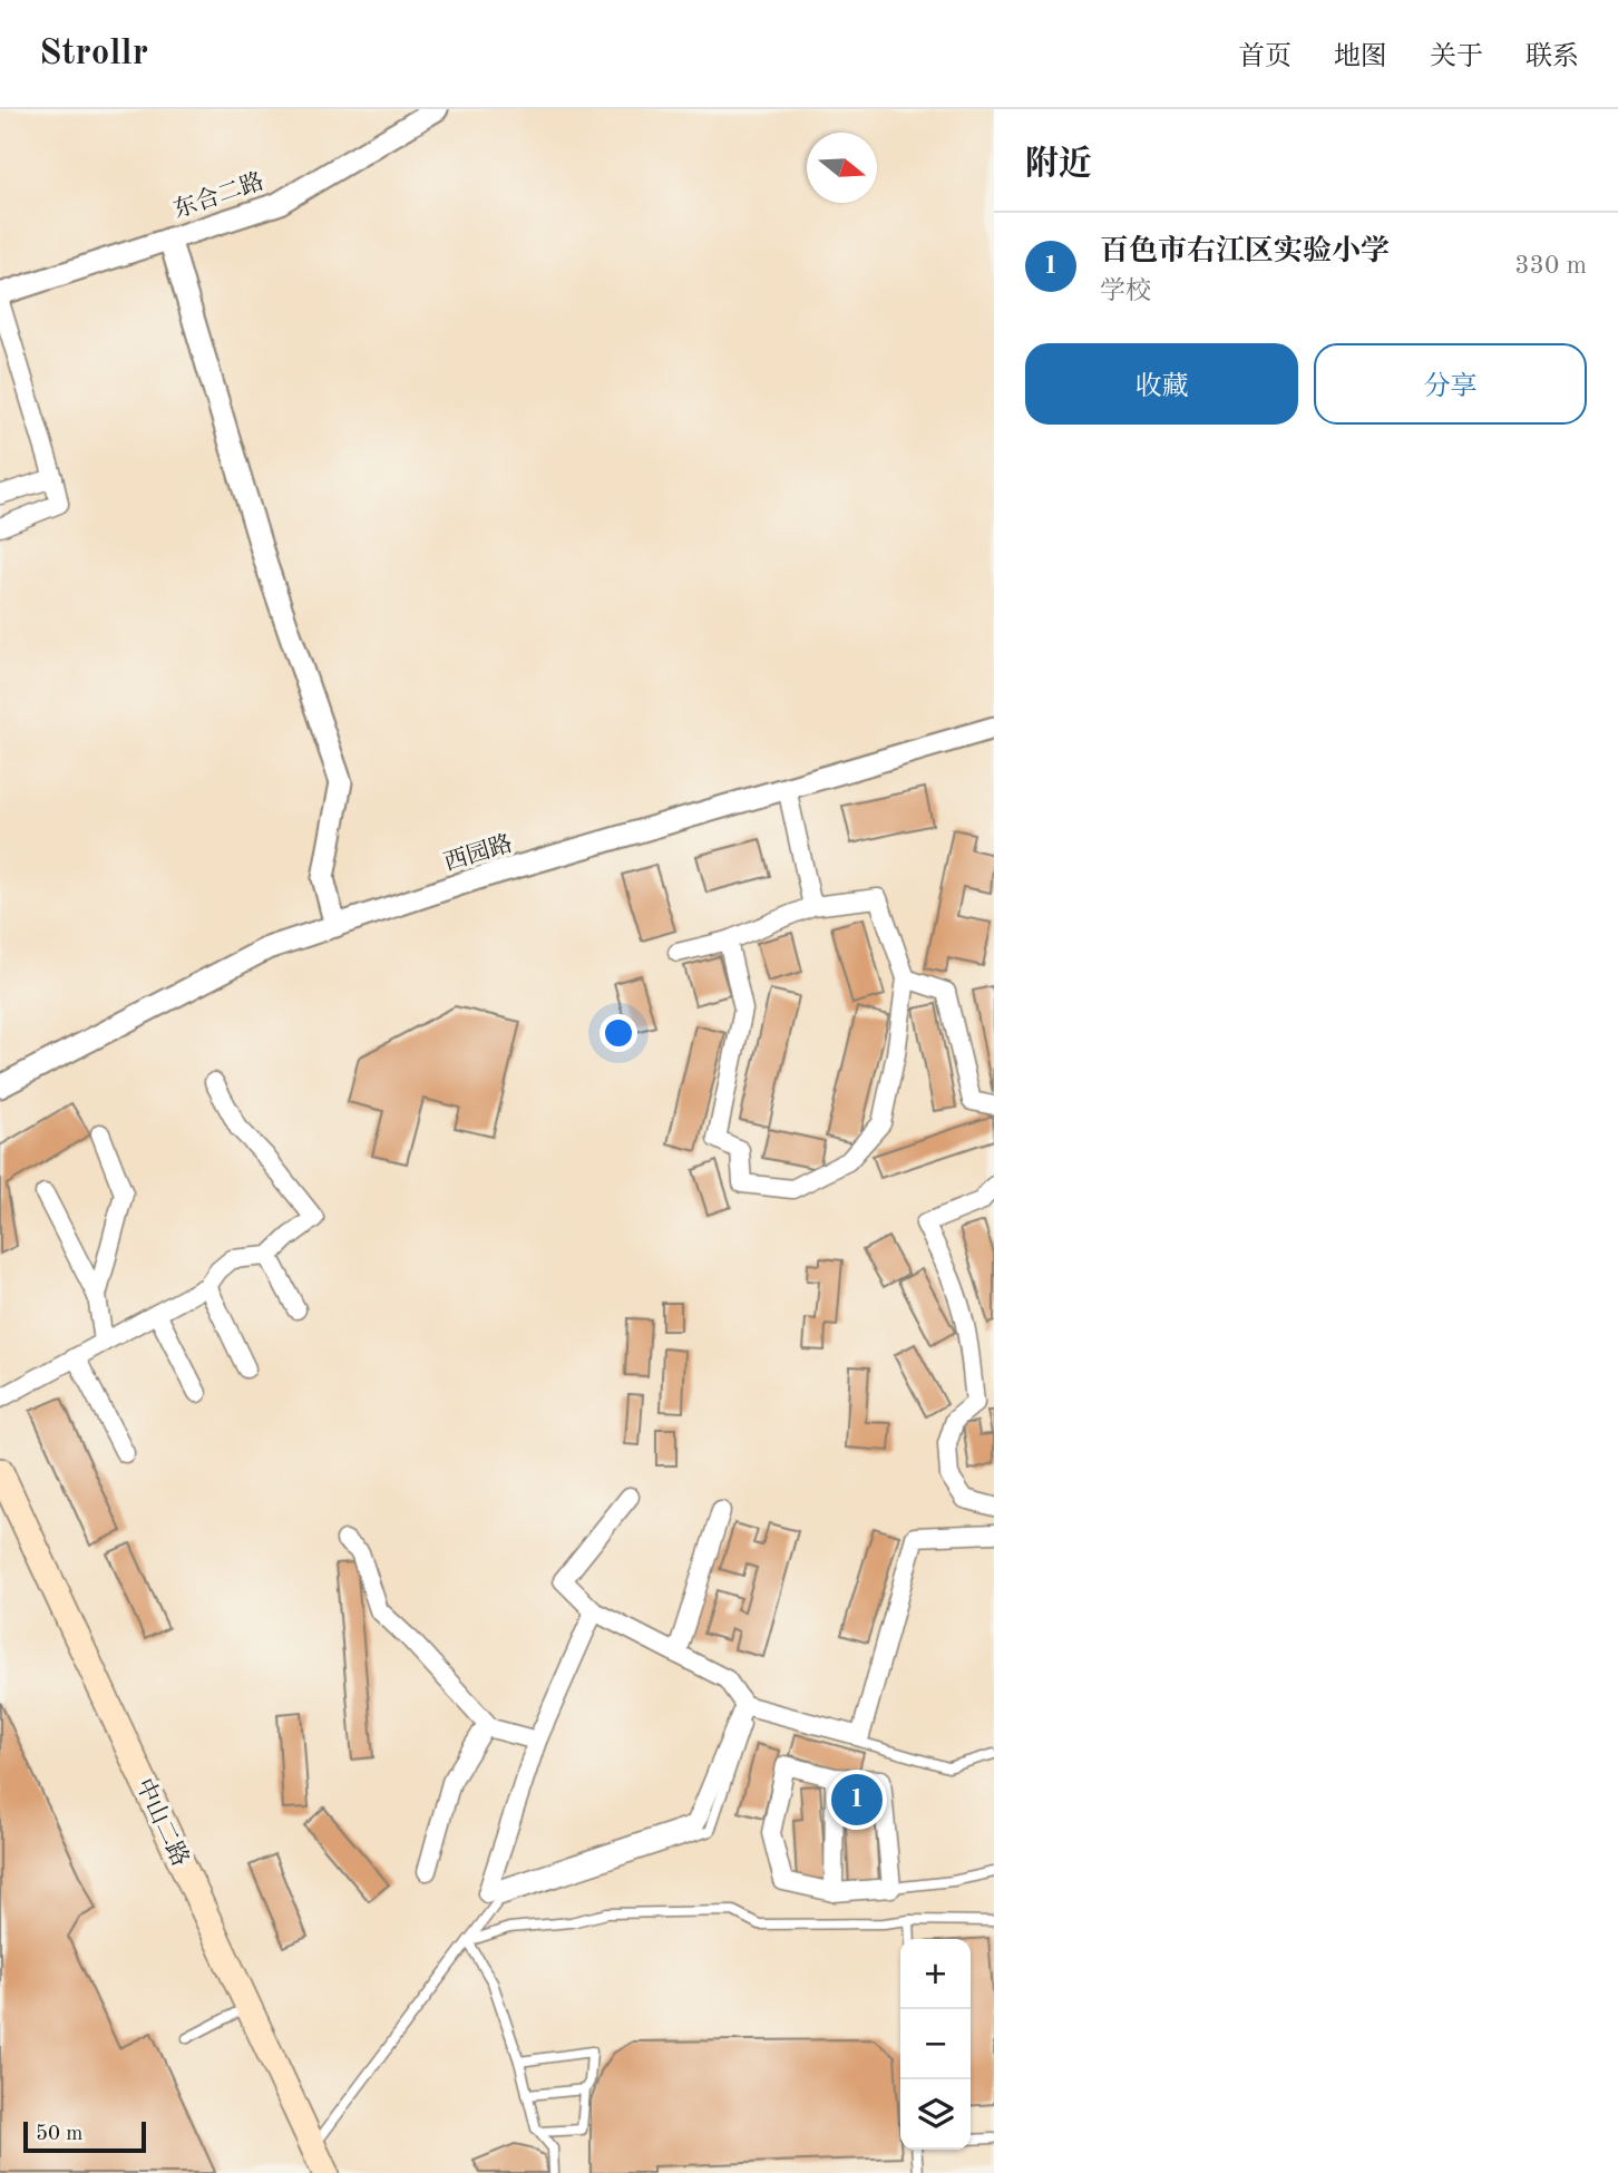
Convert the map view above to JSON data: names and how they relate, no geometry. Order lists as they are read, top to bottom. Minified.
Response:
{"streets":{"main road":["中山二路"],"street":["东合二路","西园路"]},"scale_bar":"50 m","north":"right","page":{"header":"Strollr","nav":["首页","地图","关于","联系"],"heading":"附近","list":[{"mark":"1","name":"百色市右江区实验小学","note":"学校","value":"330 m"}],"buttons":["收藏","分享"],"pins":"1","map_buttons":["+","−"],"scale":"50 m"}}
